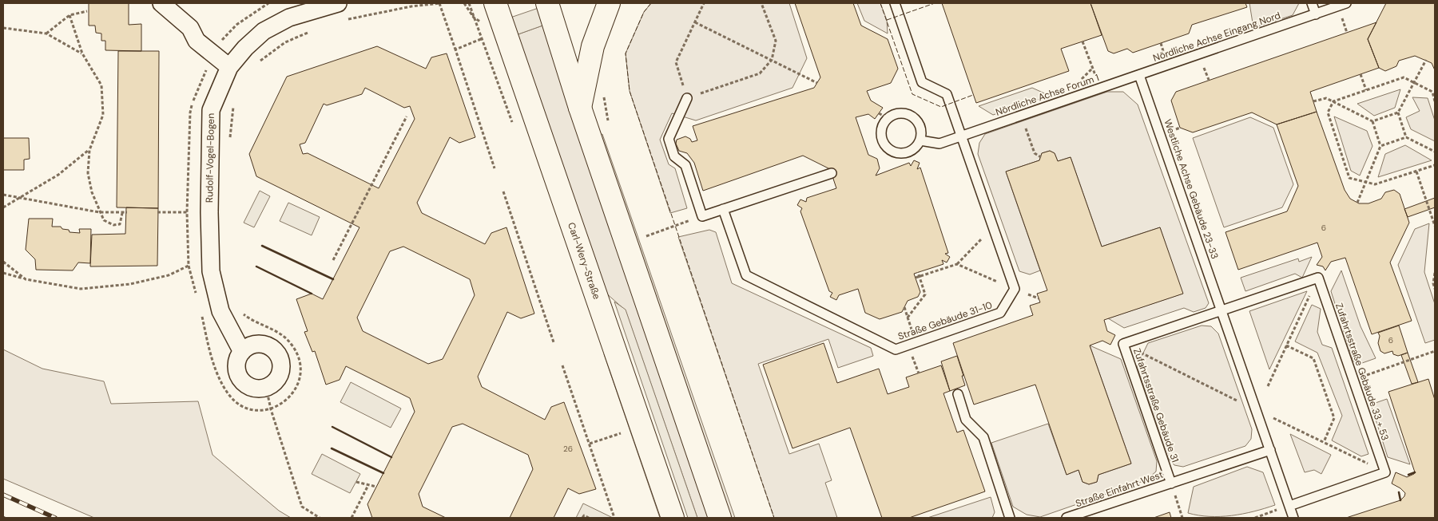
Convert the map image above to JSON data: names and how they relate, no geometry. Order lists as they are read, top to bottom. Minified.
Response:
{"streets":{"main road":["Carl-Wery-Straße"],"street":["Rudolf-Vogel-Bogen"],"lane":["Nördliche Achse Eingang Nord","Nördliche Achse Forum 1","Westliche Achse Gebäude 23-33","Straße Gebäude 31-10","Zufahrtsstraße Gebäude 33 + 53","Zufahrtsstraße Gebäude 31","Straße Einfahrt West"]},"crossings":[["Nördliche Achse Eingang Nord","Nördliche Achse Forum 1"],["Nördliche Achse Eingang Nord","Westliche Achse Gebäude 23-33"],["Nördliche Achse Forum 1","Westliche Achse Gebäude 23-33"],["Westliche Achse Gebäude 23-33","Zufahrtsstraße Gebäude 31"],["Westliche Achse Gebäude 23-33","Straße Einfahrt West"],["Zufahrtsstraße Gebäude 31","Straße Einfahrt West"]],"house_numbers":["6","6","26"]}
